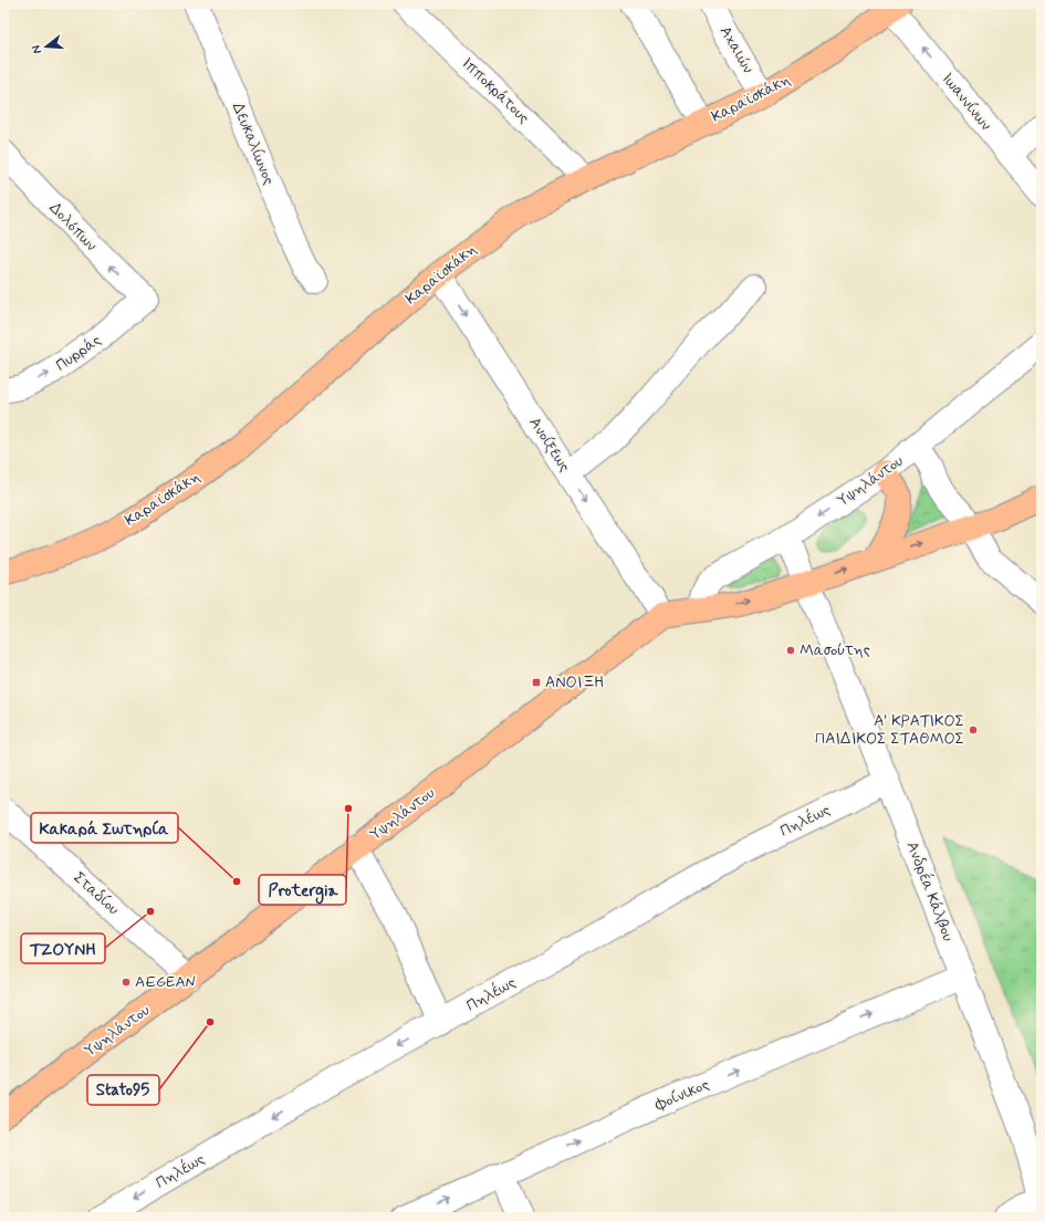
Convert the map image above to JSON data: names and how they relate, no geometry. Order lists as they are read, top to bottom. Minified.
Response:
{"streets":{"main road":["Καραϊσκάκη","Υψηλάντου"],"street":["Αχαιών","Ιπποκράτους","Ιωαννίνων","Δευκαλίωνος","Δολόπων","Πυρράς","Ανοίξεως","Πηλέως","Ανδρέα Κάλβου","Σταδίου","Φοίνικος"]},"crossings":[["Αχαιών","Καραϊσκάκη"],["Ιπποκράτους","Καραϊσκάκη"],["Καραϊσκάκη","Ιωαννίνων"],["Καραϊσκάκη","Ανοίξεως"],["Δολόπων","Πυρράς"],["Ανοίξεως","Υψηλάντου"],["Υψηλάντου","Ανδρέα Κάλβου"],["Υψηλάντου","Σταδίου"],["Πηλέως","Ανδρέα Κάλβου"],["Ανδρέα Κάλβου","Φοίνικος"]],"one_way":["Ιωαννίνων","Δολόπων","Πυρράς","Ανοίξεως","Πηλέως","Φοίνικος"],"places":{"other":["Μασούτης","Α' ΚΡΑΤΙΚΟΣ ΠΑΙΔΙΚΟΣ ΣΤΑΘΜΟΣ","Protergia","Κακαρά Σωτηρία","ΤΖΟΥΝΗ","AEGEAN","Stato95"],"transit":["ΑΝΟΙΞΗ"]},"north":"left"}
